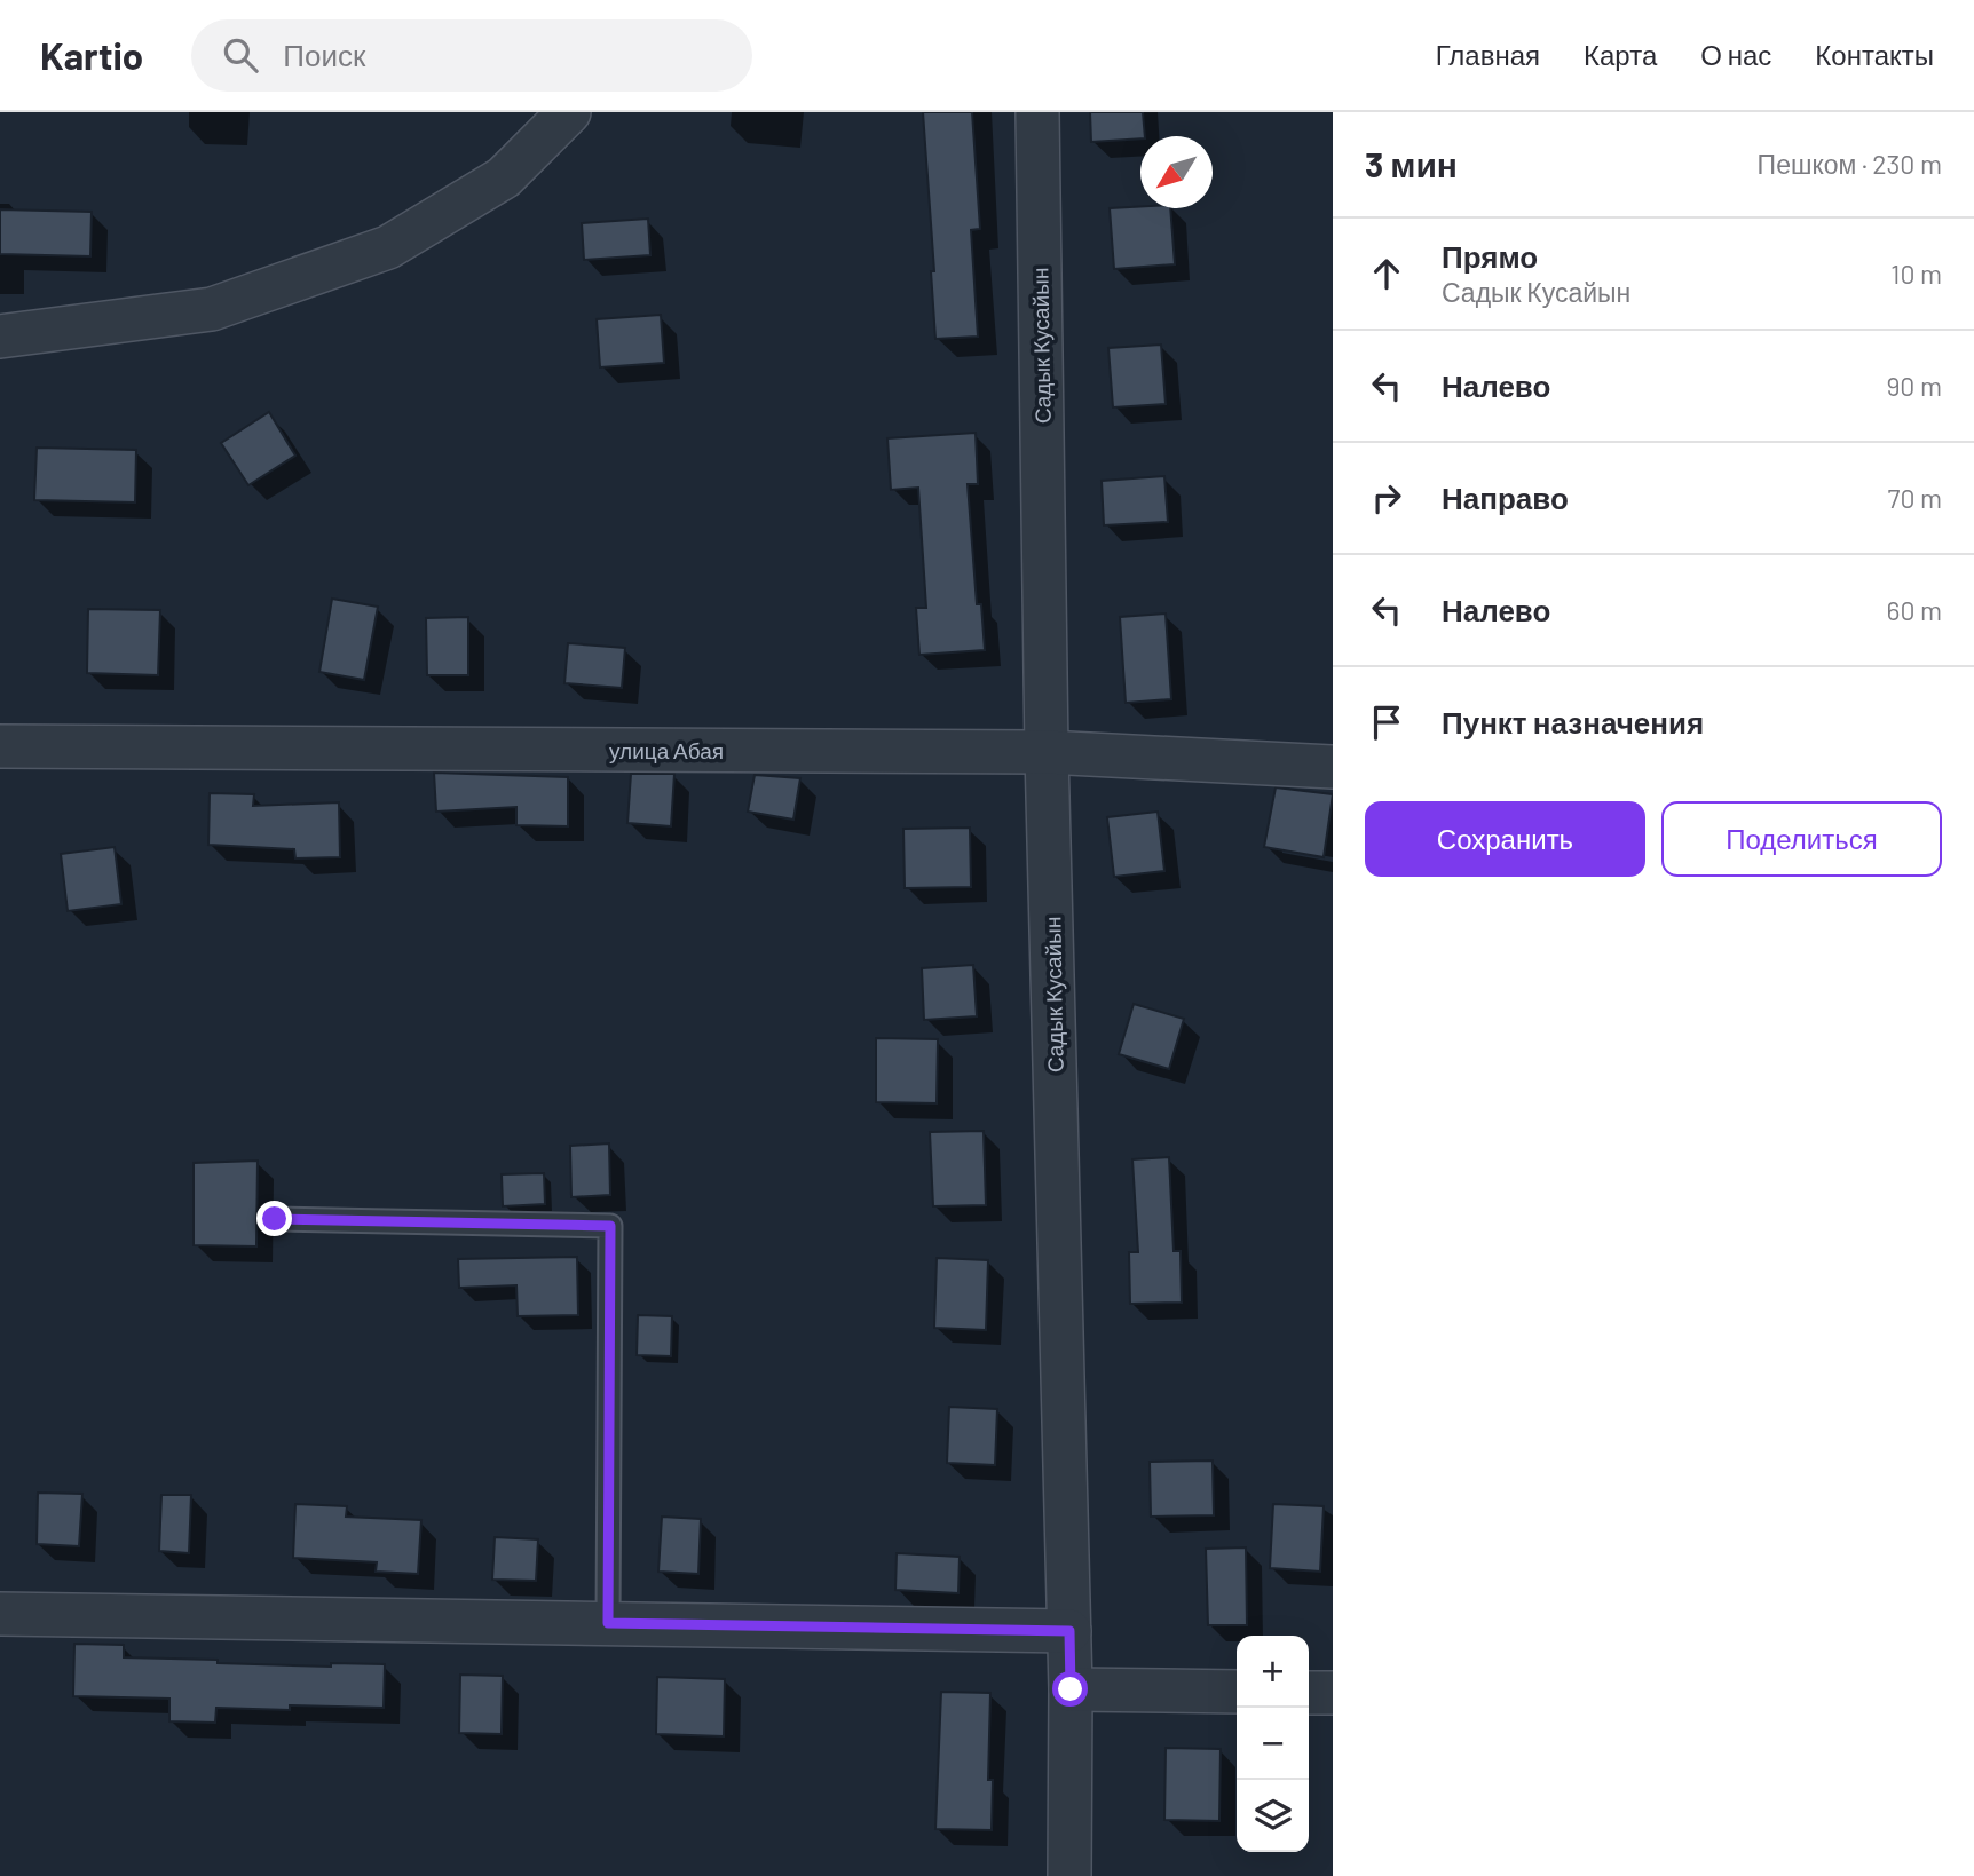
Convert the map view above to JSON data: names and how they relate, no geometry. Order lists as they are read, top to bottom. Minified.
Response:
{"streets":{"street":["Садык Кусайын","улица Абая"]},"crossings":[["Садык Кусайын","улица Абая"]],"north":"bottom left","page":{"header":"Kartio","search":"Поиск","nav":["Главная","Карта","О нас","Контакты"],"heading":["3 мин","Пешком · 230 m"],"list":[["Прямо","Садык Кусайын","10 m"],["Налево","90 m"],["Направо","70 m"],["Налево","60 m"],"Пункт назначения"],"buttons":["Сохранить","Поделиться"],"map_buttons":["+","−"]}}
